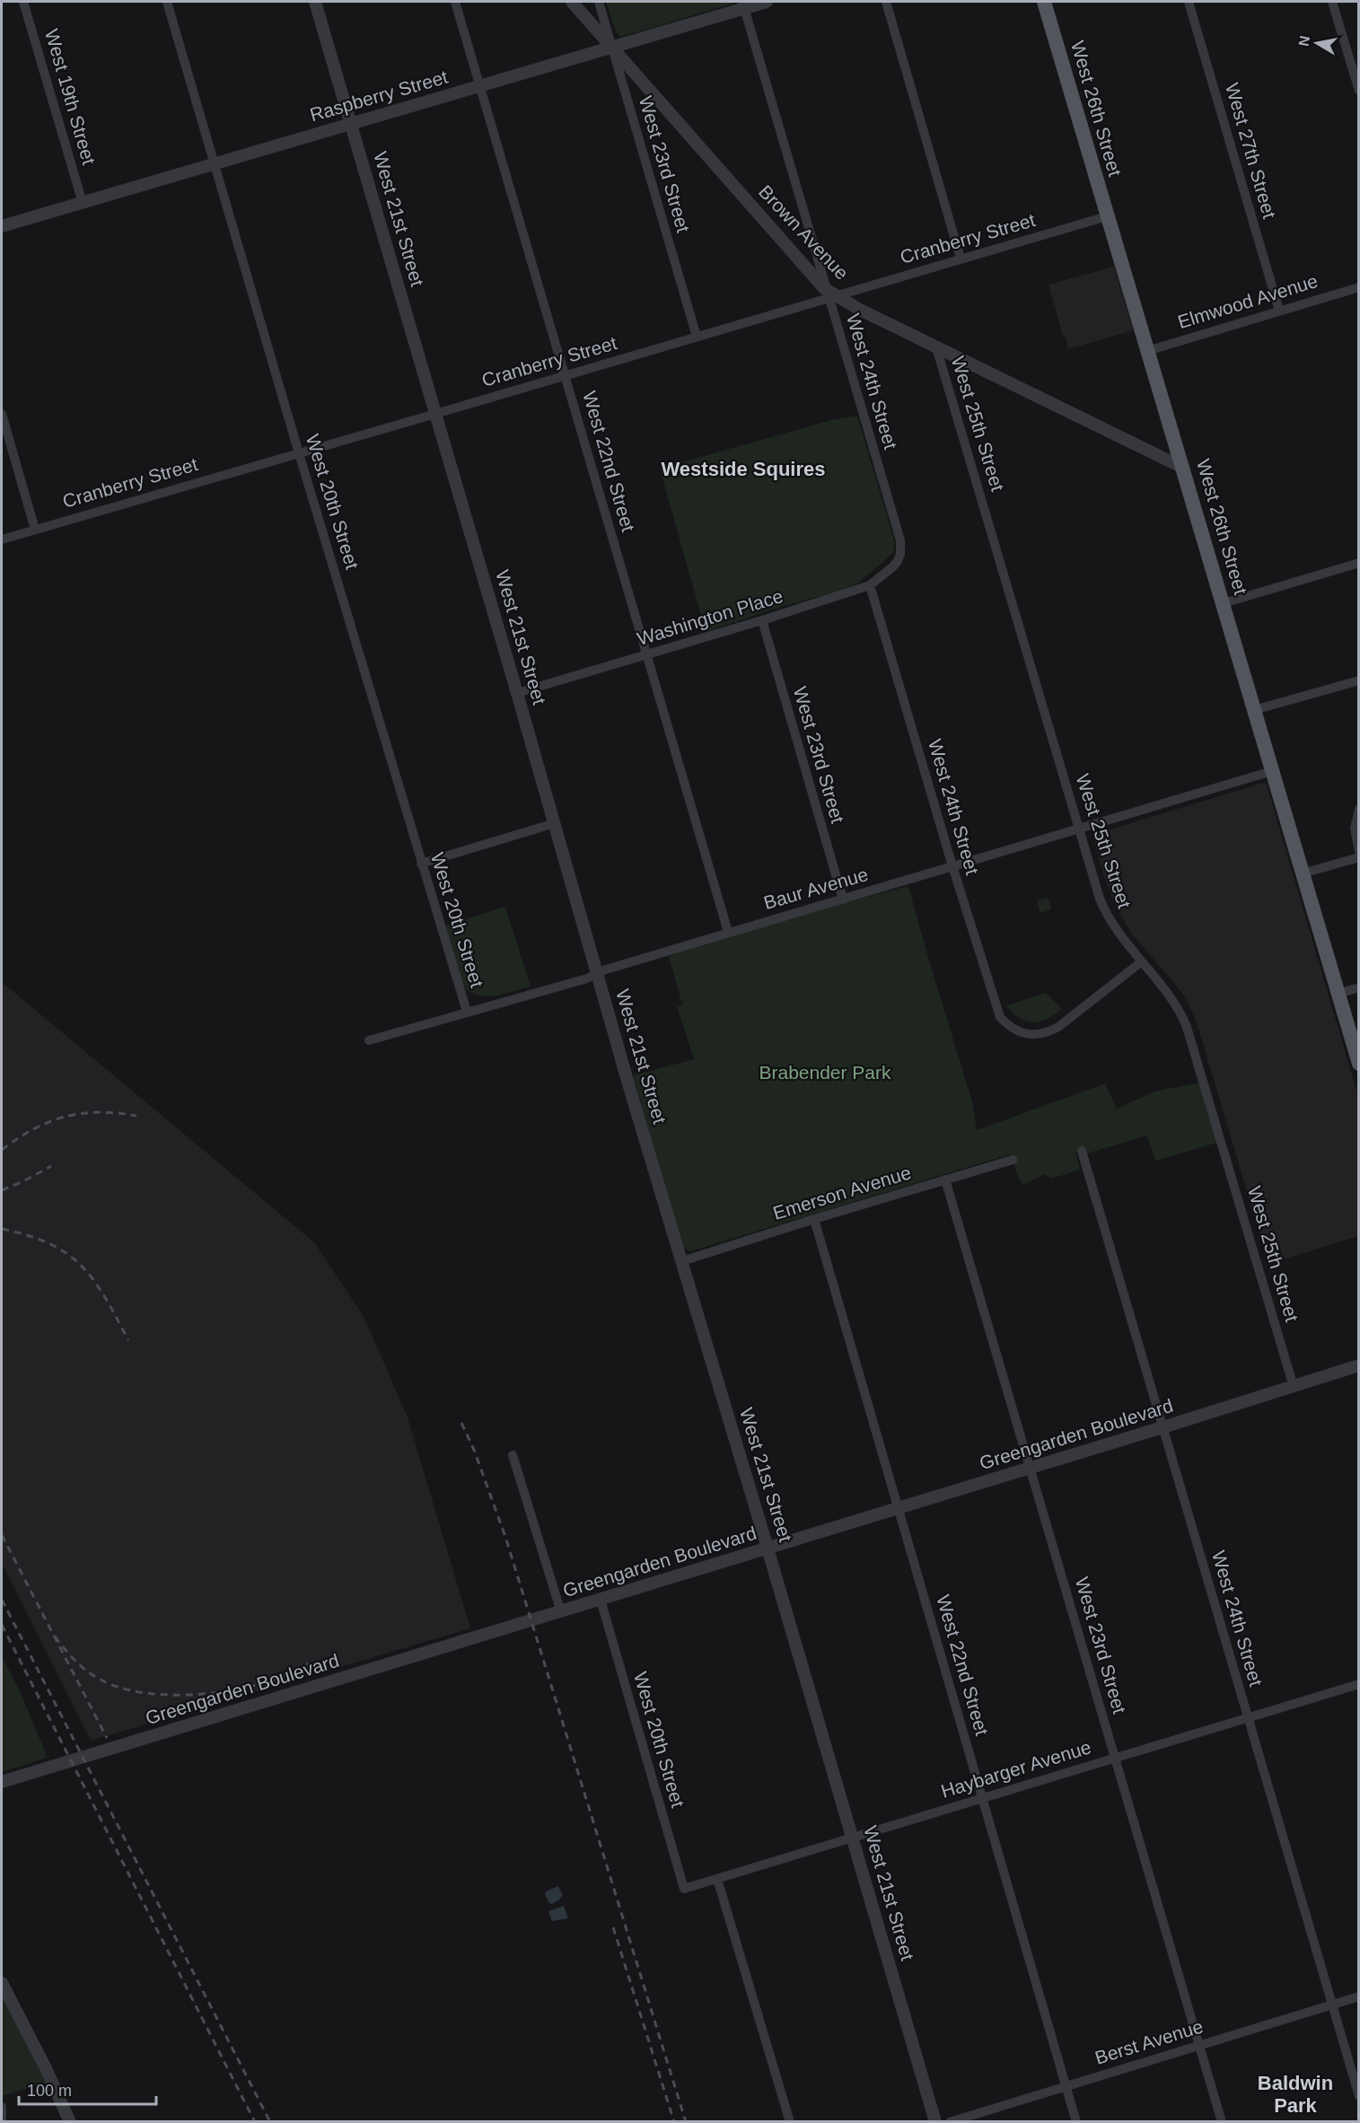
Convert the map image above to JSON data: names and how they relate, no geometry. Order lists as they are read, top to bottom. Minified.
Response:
{"streets":{"main road":["West 26th Street"],"street":["Raspberry Street","West 19th Street","West 27th Street","West 23rd Street","West 21st Street","Brown Avenue","Cranberry Street","Elmwood Avenue","West 24th Street","West 25th Street","West 22nd Street","West 20th Street","Washington Place","Baur Avenue","Emerson Avenue","Greengarden Boulevard","Haybarger Avenue","Berst Avenue"]},"crossings":[["Raspberry Street","West 19th Street"],["Raspberry Street","West 23rd Street"],["Raspberry Street","West 21st Street"],["Raspberry Street","Brown Avenue"],["Raspberry Street","West 24th Street"],["Raspberry Street","West 22nd Street"],["Raspberry Street","West 20th Street"],["West 26th Street","Brown Avenue"],["West 26th Street","Cranberry Street"],["West 26th Street","Elmwood Avenue"],["West 26th Street","Baur Avenue"],["West 27th Street","Elmwood Avenue"],["West 23rd Street","Brown Avenue"],["West 23rd Street","Cranberry Street"],["West 23rd Street","Washington Place"],["West 23rd Street","Baur Avenue"],["West 23rd Street","Emerson Avenue"],["West 23rd Street","Greengarden Boulevard"],["West 23rd Street","Haybarger Avenue"],["West 23rd Street","Berst Avenue"],["West 21st Street","Cranberry Street"],["West 21st Street","Washington Place"],["West 21st Street","Baur Avenue"],["West 21st Street","Emerson Avenue"],["West 21st Street","Greengarden Boulevard"],["West 21st Street","Haybarger Avenue"],["Brown Avenue","Cranberry Street"],["Brown Avenue","West 24th Street"],["Brown Avenue","West 25th Street"],["Cranberry Street","West 24th Street"],["Cranberry Street","West 22nd Street"],["Cranberry Street","West 20th Street"],["West 24th Street","West 25th Street"],["West 24th Street","Washington Place"],["West 24th Street","Baur Avenue"],["West 24th Street","Greengarden Boulevard"],["West 24th Street","Haybarger Avenue"],["West 24th Street","Berst Avenue"],["West 25th Street","Baur Avenue"],["West 25th Street","Greengarden Boulevard"],["West 22nd Street","Washington Place"],["West 22nd Street","Baur Avenue"],["West 22nd Street","Emerson Avenue"],["West 22nd Street","Greengarden Boulevard"],["West 22nd Street","Haybarger Avenue"],["West 22nd Street","Berst Avenue"],["West 20th Street","Baur Avenue"],["West 20th Street","Greengarden Boulevard"],["West 20th Street","Haybarger Avenue"]],"districts":["Westside Squires","Baldwin Park"],"parks":["Brabender Park"],"scale_bar":"100 m","north":"left"}
